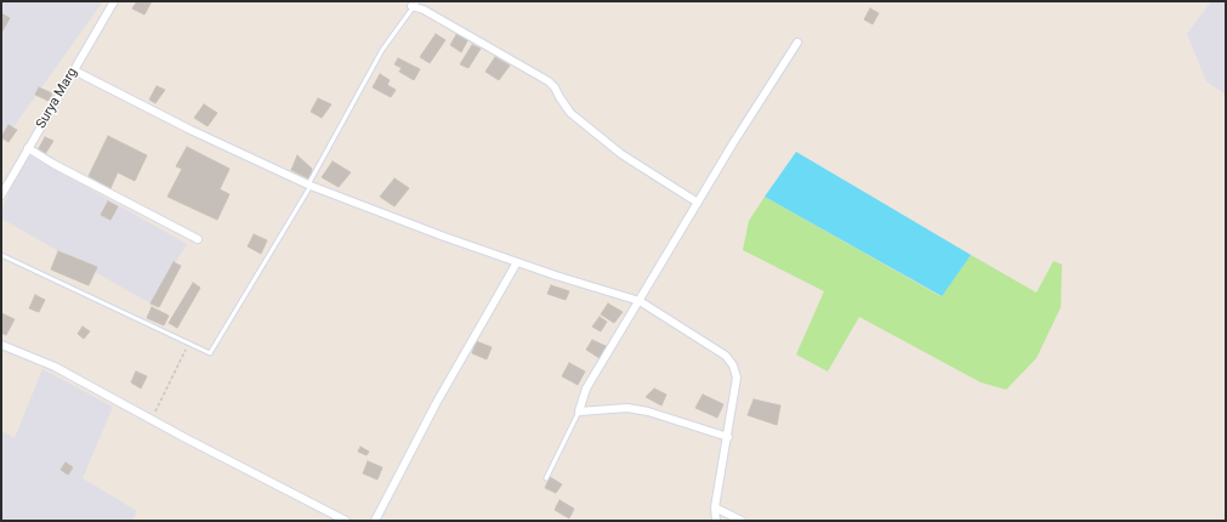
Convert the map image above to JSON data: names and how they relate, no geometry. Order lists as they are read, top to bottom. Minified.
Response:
{"streets":{"street":["Surya Marg"]}}
